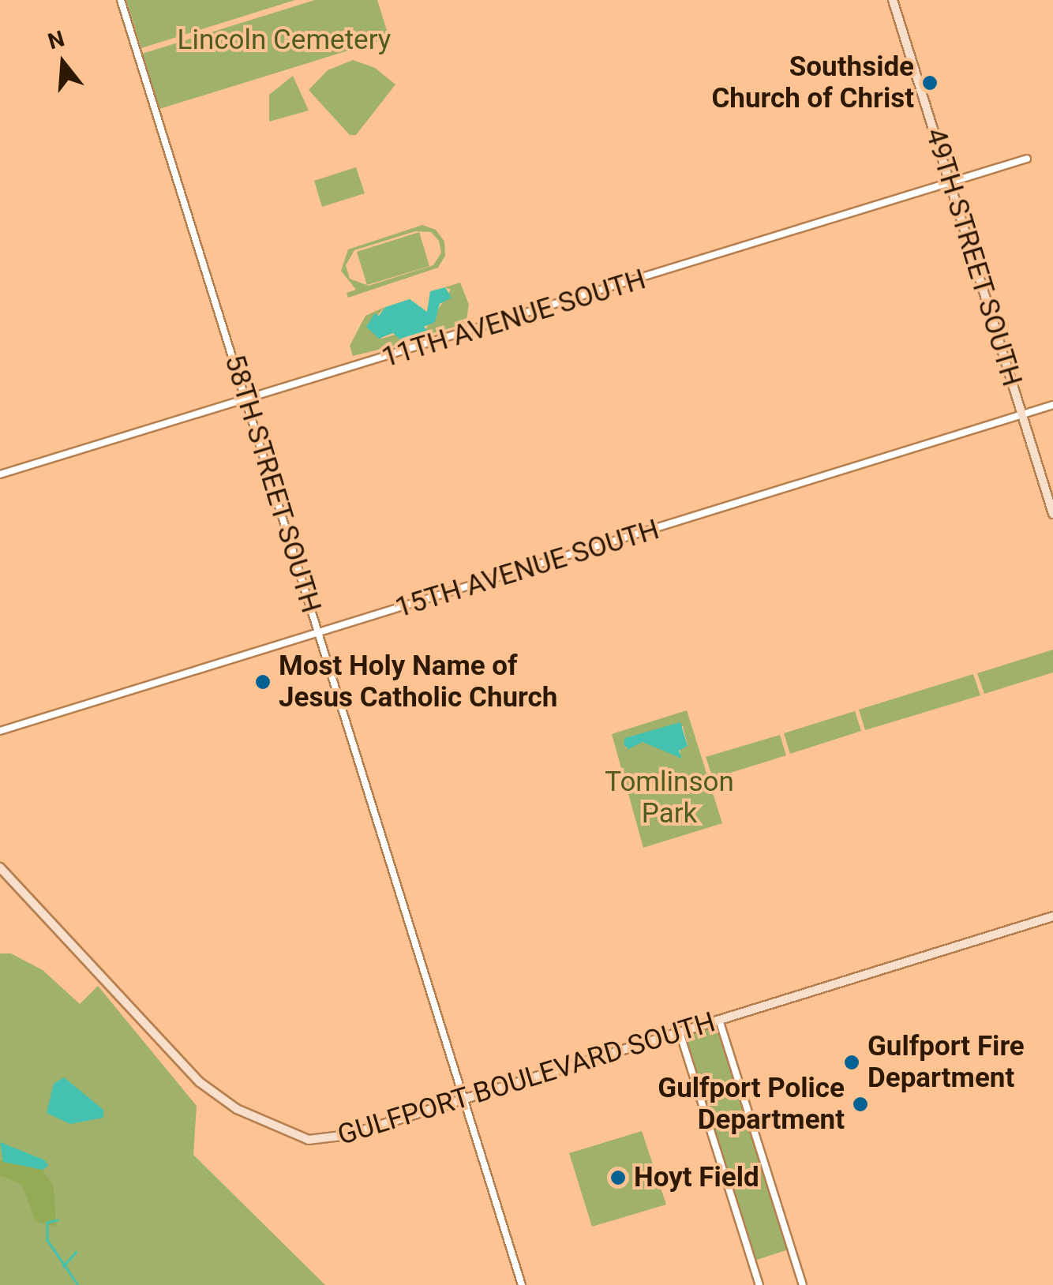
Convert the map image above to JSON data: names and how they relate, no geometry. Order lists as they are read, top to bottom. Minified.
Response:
{"streets":{"main road":["49TH STREET SOUTH","GULFPORT BOULEVARD SOUTH"],"street":["11TH AVENUE SOUTH","58TH STREET SOUTH","15TH AVENUE SOUTH"]},"crossings":[["49TH STREET SOUTH","11TH AVENUE SOUTH"],["49TH STREET SOUTH","15TH AVENUE SOUTH"],["11TH AVENUE SOUTH","58TH STREET SOUTH"],["58TH STREET SOUTH","15TH AVENUE SOUTH"],["58TH STREET SOUTH","GULFPORT BOULEVARD SOUTH"]],"parks":["Lincoln Cemetery","Tomlinson Park"],"places":["Southside Church of Christ","Most Holy Name of Jesus Catholic Church","Gulfport Fire Department","Gulfport Police Department","Hoyt Field"],"north":"top"}
